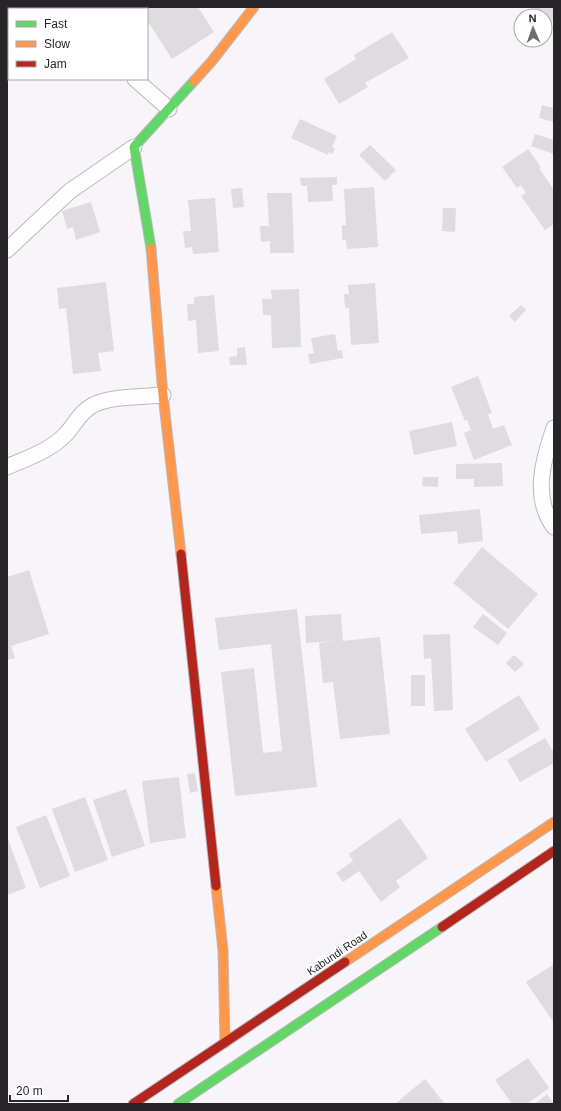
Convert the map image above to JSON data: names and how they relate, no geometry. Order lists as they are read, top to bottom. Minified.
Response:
{"streets":{"street":["Kabundi Road"]},"legend":["Fast","Slow","Jam"],"scale_bar":"20 m","north":"top"}
